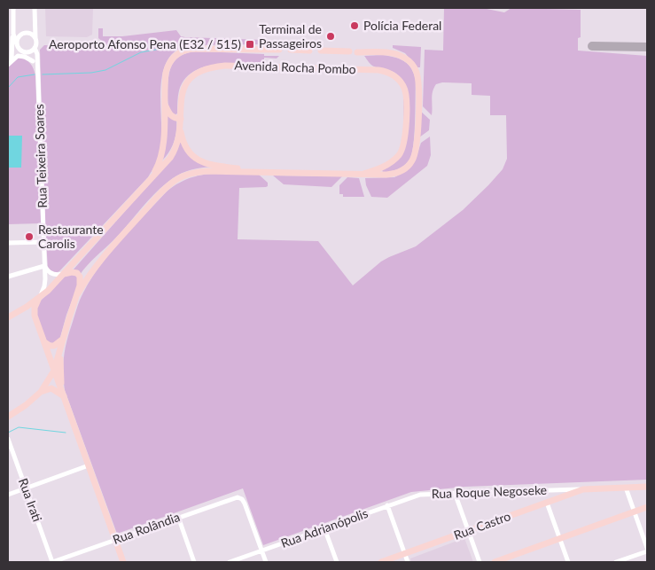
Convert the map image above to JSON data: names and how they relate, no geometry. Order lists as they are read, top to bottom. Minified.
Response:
{"streets":{"main road":["Avenida Rocha Pombo","Rua Teixeira Soares","Rua Roque Negoseke","Rua Castro"],"street":["Rua Irati","Rua Rolândia","Rua Adrianópolis"]},"crossings":[["Avenida Rocha Pombo","Rua Teixeira Soares"],["Rua Teixeira Soares","Rua Rolândia"],["Rua Roque Negoseke","Rua Castro"],["Rua Roque Negoseke","Rua Adrianópolis"],["Rua Irati","Rua Rolândia"],["Rua Rolândia","Rua Adrianópolis"]],"places":{"other":["Polícia Federal","Terminal de Passageiros","Restaurante Carolis"],"transit":["Aeroporto Afonso Pena (E32 / 515)"]}}
